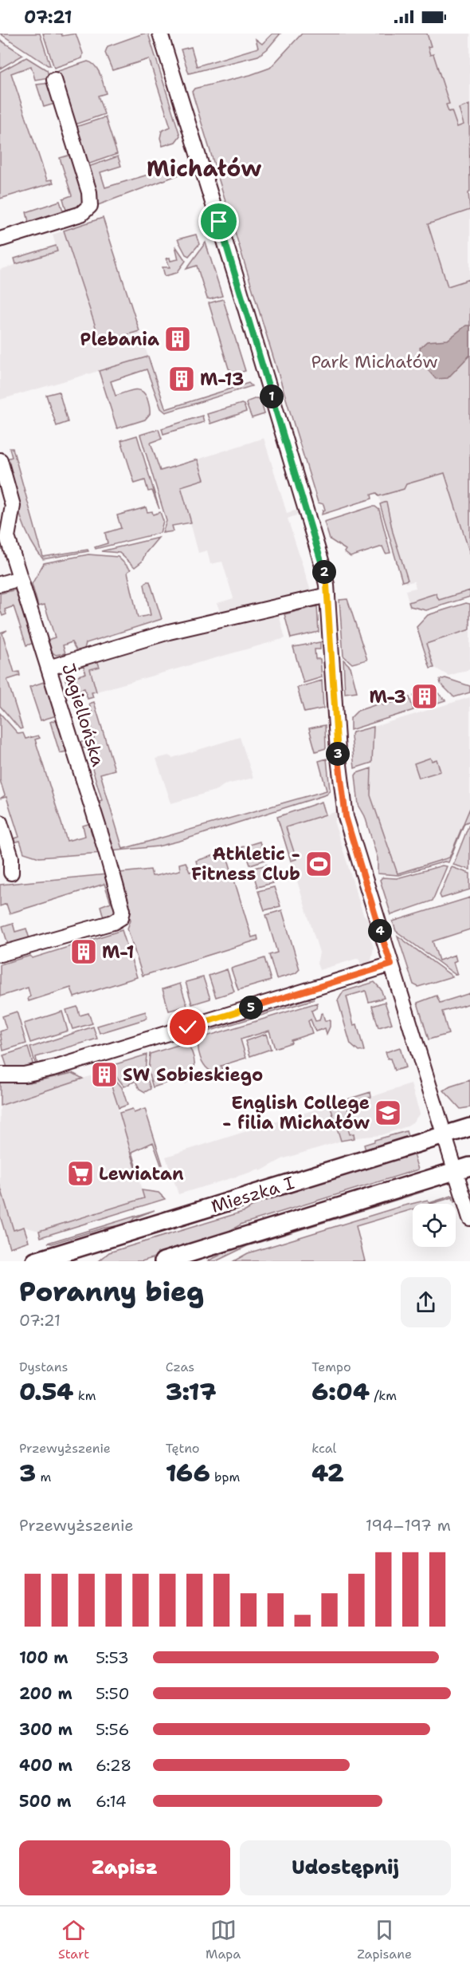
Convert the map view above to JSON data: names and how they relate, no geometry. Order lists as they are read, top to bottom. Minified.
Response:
{"streets":{"street":["Jagiellońska","Mieszka I"]},"districts":["Michałów"],"parks":["Park Michałów"],"places":{"building":["Plebania","M-13","M-3","M-1","SW Sobieskiego"],"sports":["Athletic - Fitness Club"],"school or university":["English College - filia Michałów"],"supermarket":["Lewiatan"]},"page":{"status":"07:21","pins":["1","2","3","4","5"],"heading":["Poranny bieg","07:21"],"stats":[["Dystans","0.54 km"],["Czas","3:17"],["Tempo","6:04 /km"],["Przewyższenie","3 m"],["Tętno","166 bpm"],["kcal","42"]],"chart":["Przewyższenie","194–197 m"],"list":[{"name":"100 m","note":"5:53"},{"name":"200 m","note":"5:50"},{"name":"300 m","note":"5:56"},{"name":"400 m","note":"6:28"},{"name":"500 m","note":"6:14"}],"buttons":["Zapisz","Udostępnij"],"tabs":["Start","Mapa","Zapisane"]}}
